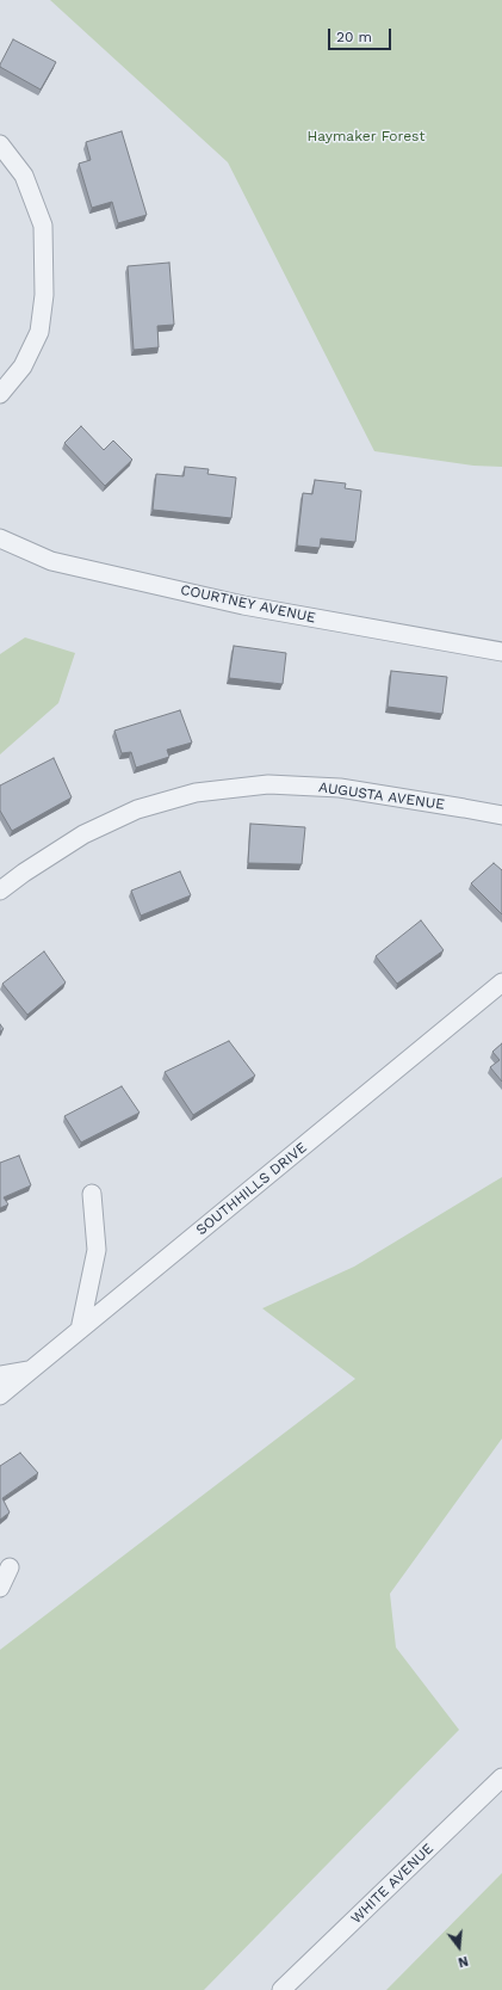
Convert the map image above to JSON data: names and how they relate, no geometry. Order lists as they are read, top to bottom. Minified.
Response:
{"streets":{"street":["COURTNEY AVENUE","AUGUSTA AVENUE","SOUTHHILLS DRIVE","WHITE AVENUE"]},"parks":["Haymaker Forest"],"scale_bar":"20 m","north":"bottom"}
